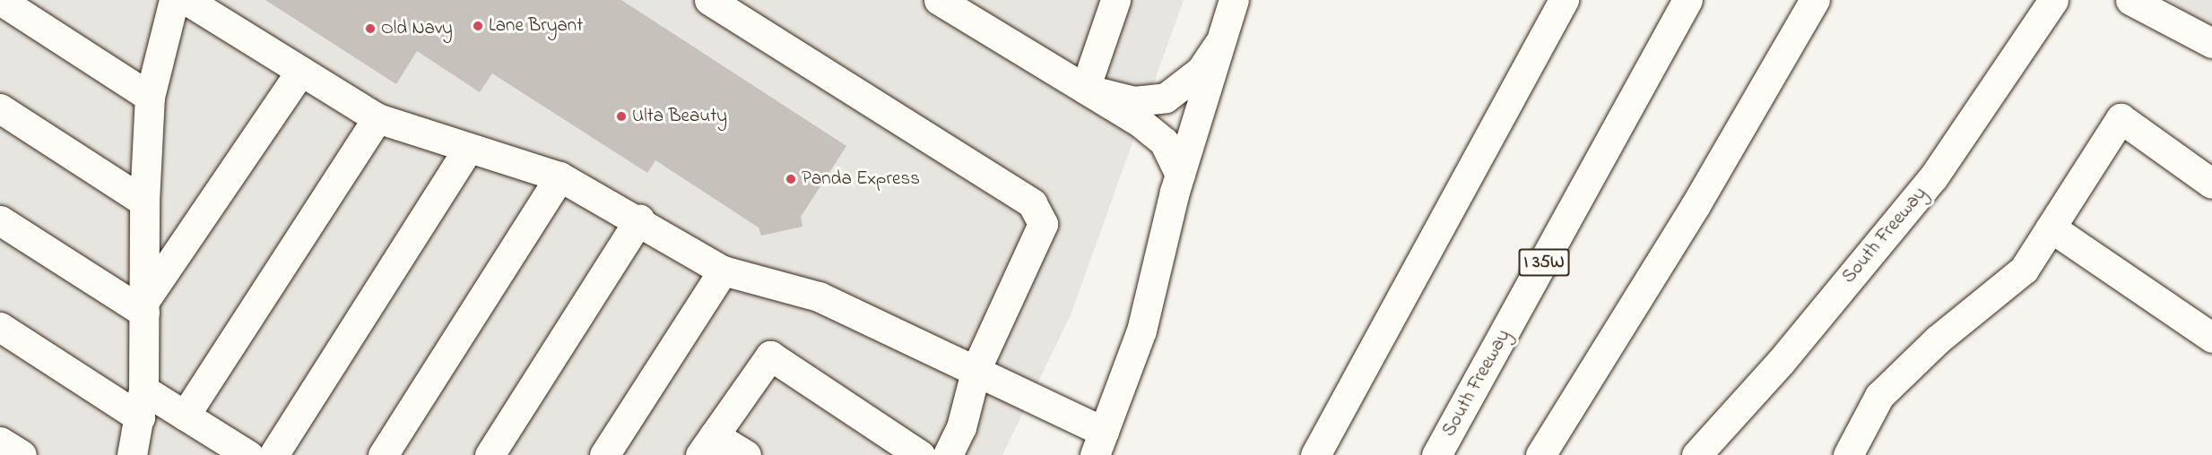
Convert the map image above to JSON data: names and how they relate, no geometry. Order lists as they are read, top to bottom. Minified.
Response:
{"streets":{"main road":["South Freeway","I 35W"]},"places":["Lane Bryant","Old Navy","Ulta Beauty","Panda Express"]}
